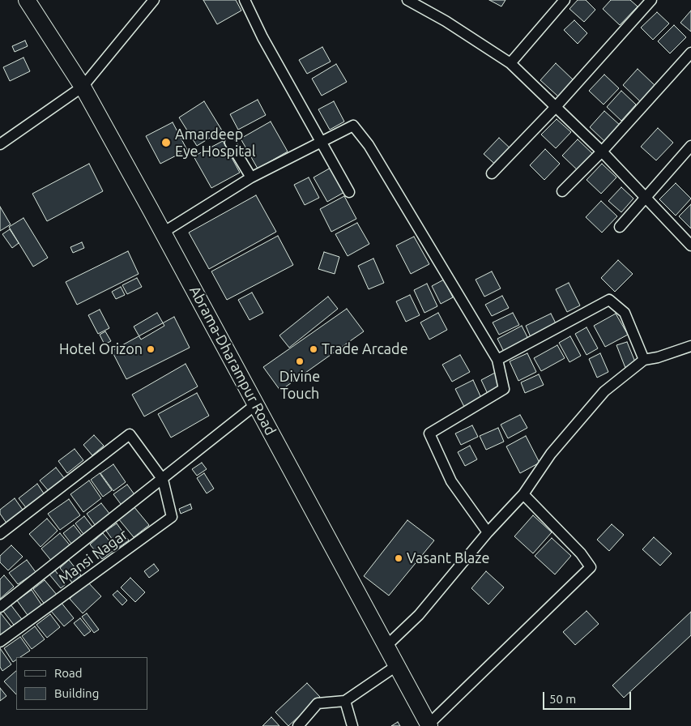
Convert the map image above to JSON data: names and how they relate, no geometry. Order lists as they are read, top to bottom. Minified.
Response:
{"streets":{"main road":["Abrama-Dharampur Road"],"street":["Mansi Nagar"]},"crossings":[["Abrama-Dharampur Road","Mansi Nagar"]],"places":["Amardeep Eye Hospital","Hotel Orizon","Trade Arcade","Divine Touch","Vasant Blaze"],"legend":["Road","Building"],"scale_bar":"50 m"}
